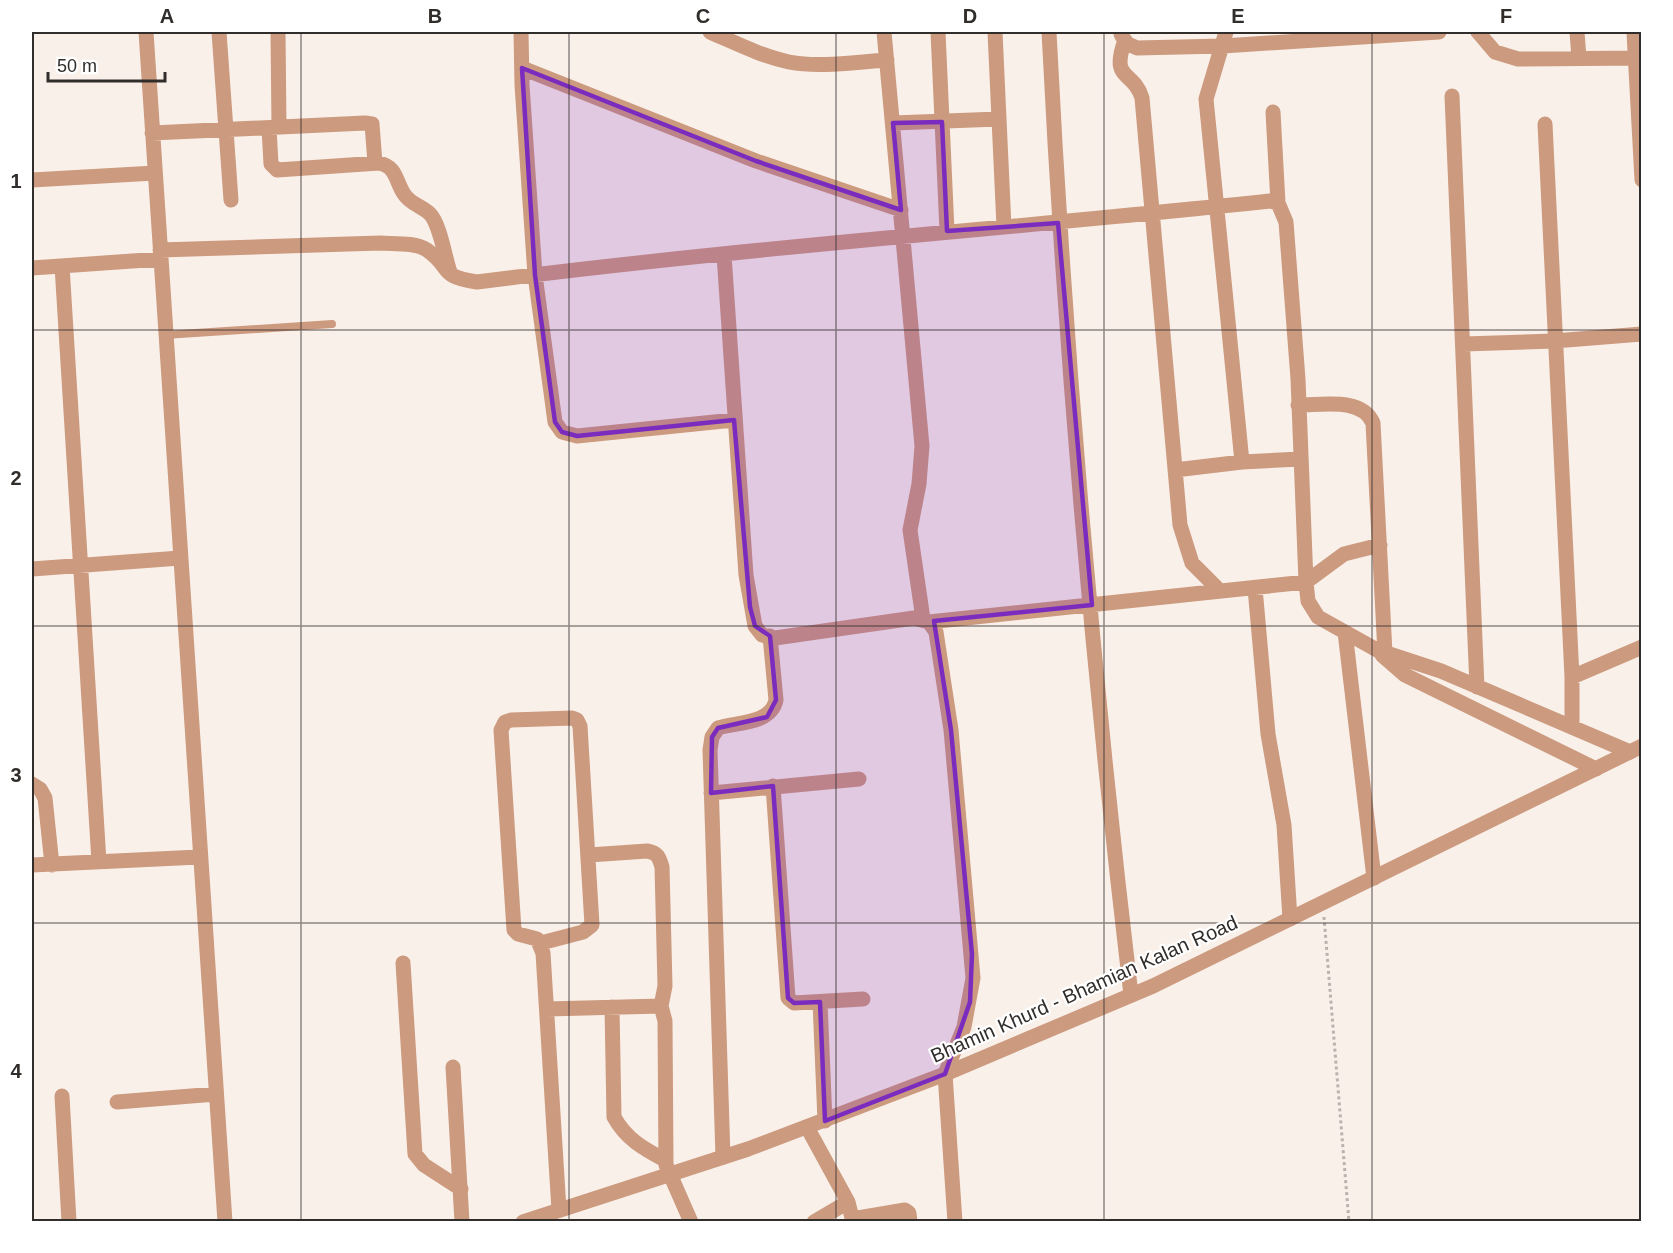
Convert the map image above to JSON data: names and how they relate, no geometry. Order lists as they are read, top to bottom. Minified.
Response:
{"streets":{"street":["Bhamin Khurd - Bhamian Kalan Road"]},"scale_bar":"50 m","grid":{"columns":["A","B","C","D","E","F"],"rows":["1","2","3","4"]}}
